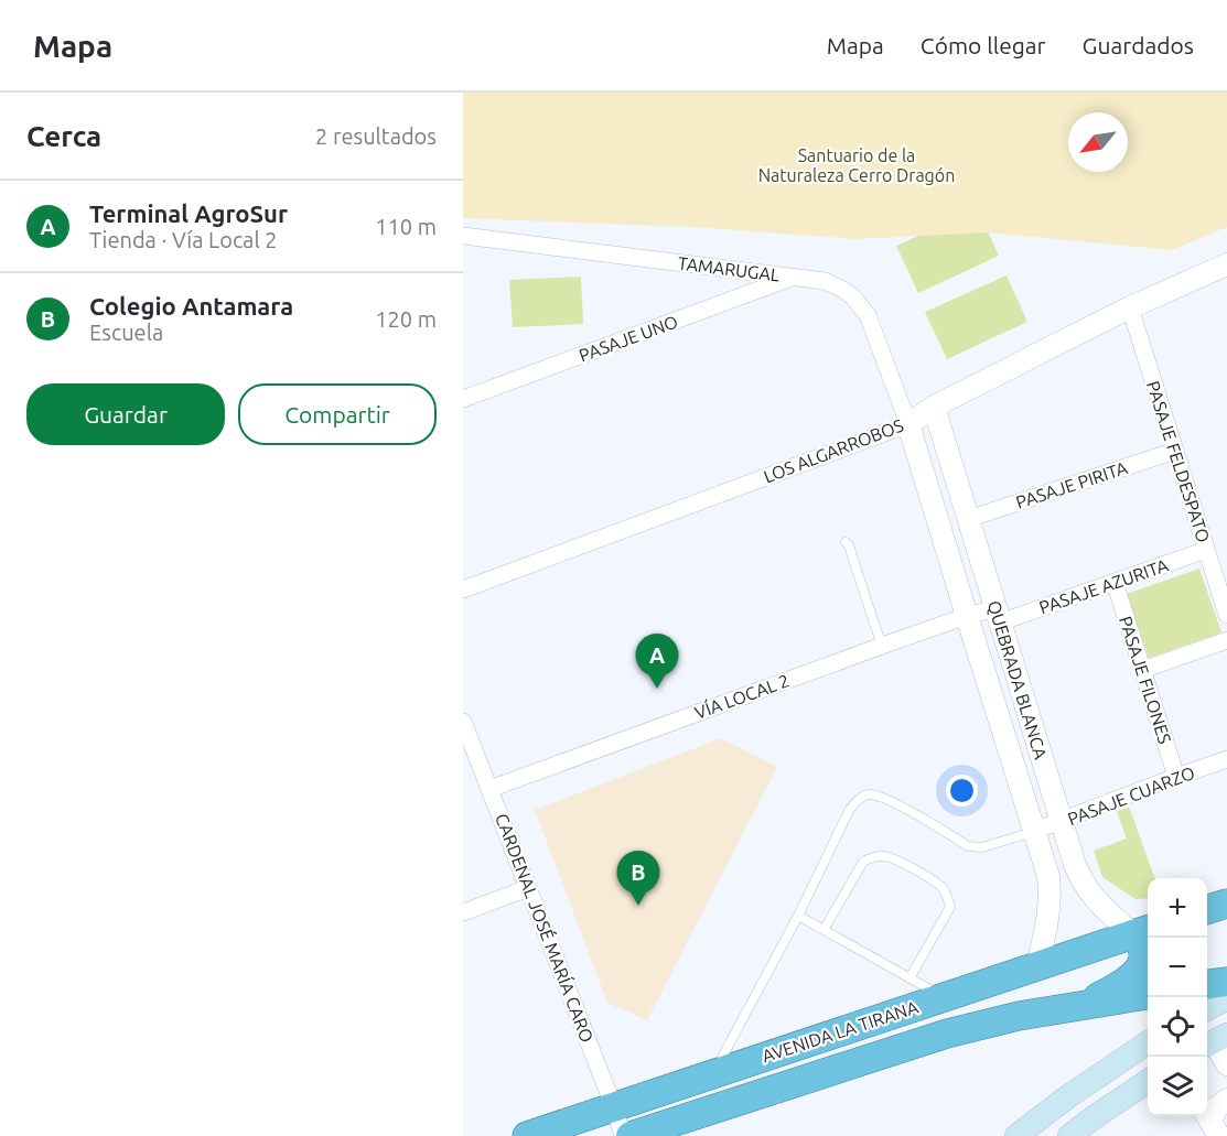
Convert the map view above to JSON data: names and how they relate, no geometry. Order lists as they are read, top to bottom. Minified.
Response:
{"streets":{"highway":["AVENIDA LA TIRANA"],"street":["TAMARUGAL","PASAJE UNO","LOS ALGARROBOS","PASAJE FELDESPATO","PASAJE PIRITA","PASAJE AZURITA","QUEBRADA BLANCA","PASAJE FILONES","VÍA LOCAL 2","PASAJE CUARZO","CARDENAL JOSÉ MARÍA CARO"]},"crossings":[["TAMARUGAL","PASAJE UNO"],["TAMARUGAL","LOS ALGARROBOS"],["TAMARUGAL","QUEBRADA BLANCA"],["LOS ALGARROBOS","PASAJE FELDESPATO"],["LOS ALGARROBOS","QUEBRADA BLANCA"],["PASAJE FELDESPATO","PASAJE PIRITA"],["PASAJE FELDESPATO","PASAJE AZURITA"],["PASAJE PIRITA","QUEBRADA BLANCA"],["PASAJE AZURITA","QUEBRADA BLANCA"],["PASAJE AZURITA","PASAJE FILONES"],["PASAJE AZURITA","VÍA LOCAL 2"],["QUEBRADA BLANCA","VÍA LOCAL 2"],["QUEBRADA BLANCA","PASAJE CUARZO"],["QUEBRADA BLANCA","AVENIDA LA TIRANA"],["PASAJE FILONES","PASAJE CUARZO"],["VÍA LOCAL 2","CARDENAL JOSÉ MARÍA CARO"],["CARDENAL JOSÉ MARÍA CARO","AVENIDA LA TIRANA"]],"parks":["Santuario de la Naturaleza Cerro Dragón"],"north":"bottom left","page":{"header":"Mapa","nav":["Mapa","Cómo llegar","Guardados"],"heading":["Cerca","2 resultados"],"list":[{"mark":"A","name":"Terminal AgroSur","note":"Tienda · Vía Local 2","value":"110 m"},{"mark":"B","name":"Colegio Antamara","note":"Escuela","value":"120 m"}],"buttons":["Guardar","Compartir"],"pins":["A","B"],"map_buttons":["+","−"]}}
